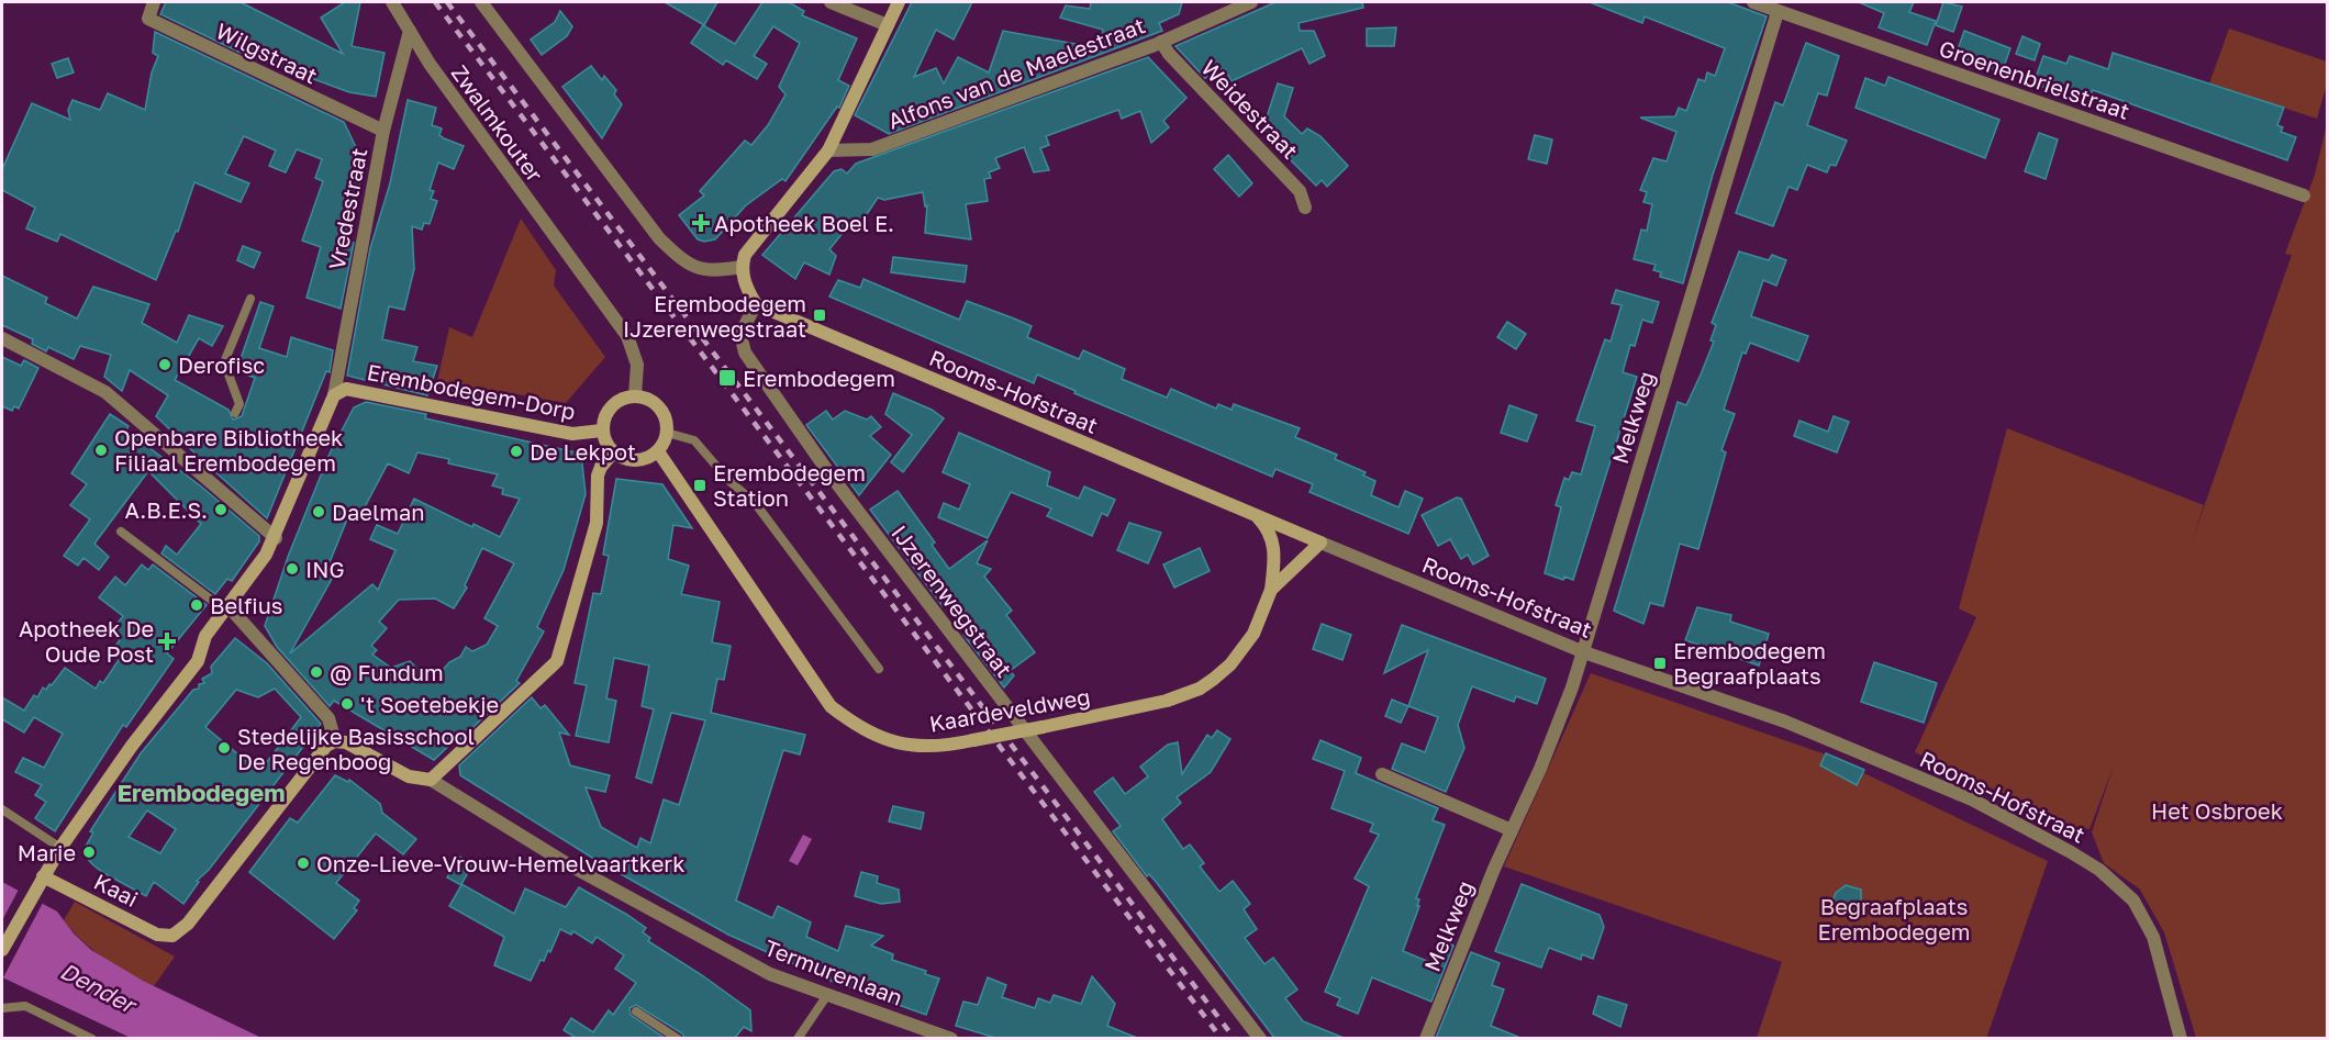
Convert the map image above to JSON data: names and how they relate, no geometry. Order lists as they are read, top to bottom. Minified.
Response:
{"streets":{"street":["Wilgstraat","Alfons van de Maelestraat","Groenenbrielstraat","Weidestraat","Zwalmkouter","Vredestraat","Erembodegem-Dorp","Rooms-Hofstraat","Melkweg","IJzerenwegstraat","Kaardeveldweg","Kaai","Termurenlaan"]},"crossings":[["Wilgstraat","Vredestraat"],["Alfons van de Maelestraat","Weidestraat"],["Groenenbrielstraat","Melkweg"],["Zwalmkouter","Vredestraat"],["Zwalmkouter","Erembodegem-Dorp"],["Zwalmkouter","Kaardeveldweg"],["Vredestraat","Erembodegem-Dorp"],["Erembodegem-Dorp","Kaardeveldweg"],["Rooms-Hofstraat","Melkweg"],["Rooms-Hofstraat","IJzerenwegstraat"],["Rooms-Hofstraat","Kaardeveldweg"]],"districts":["Erembodegem"],"water":["Dender"],"parks":["Het Osbroek","Begraafplaats Erembodegem"],"places":{"health":["Apotheek Boel E.","Apotheek De Oude Post"],"transit":["Erembodegem IJzerenwegstraat","Erembodegem","Erembodegem Station","Erembodegem Begraafplaats"],"other":["Derofisc","Openbare Bibliotheek Filiaal Erembodegem","De Lekpot","A.B.E.S.","Daelman","ING","Belfius","@ Fundum","'t Soetebekje","Stedelijke Basisschool De Regenboog","Marie","Onze-Lieve-Vrouw-Hemelvaartkerk"]}}
